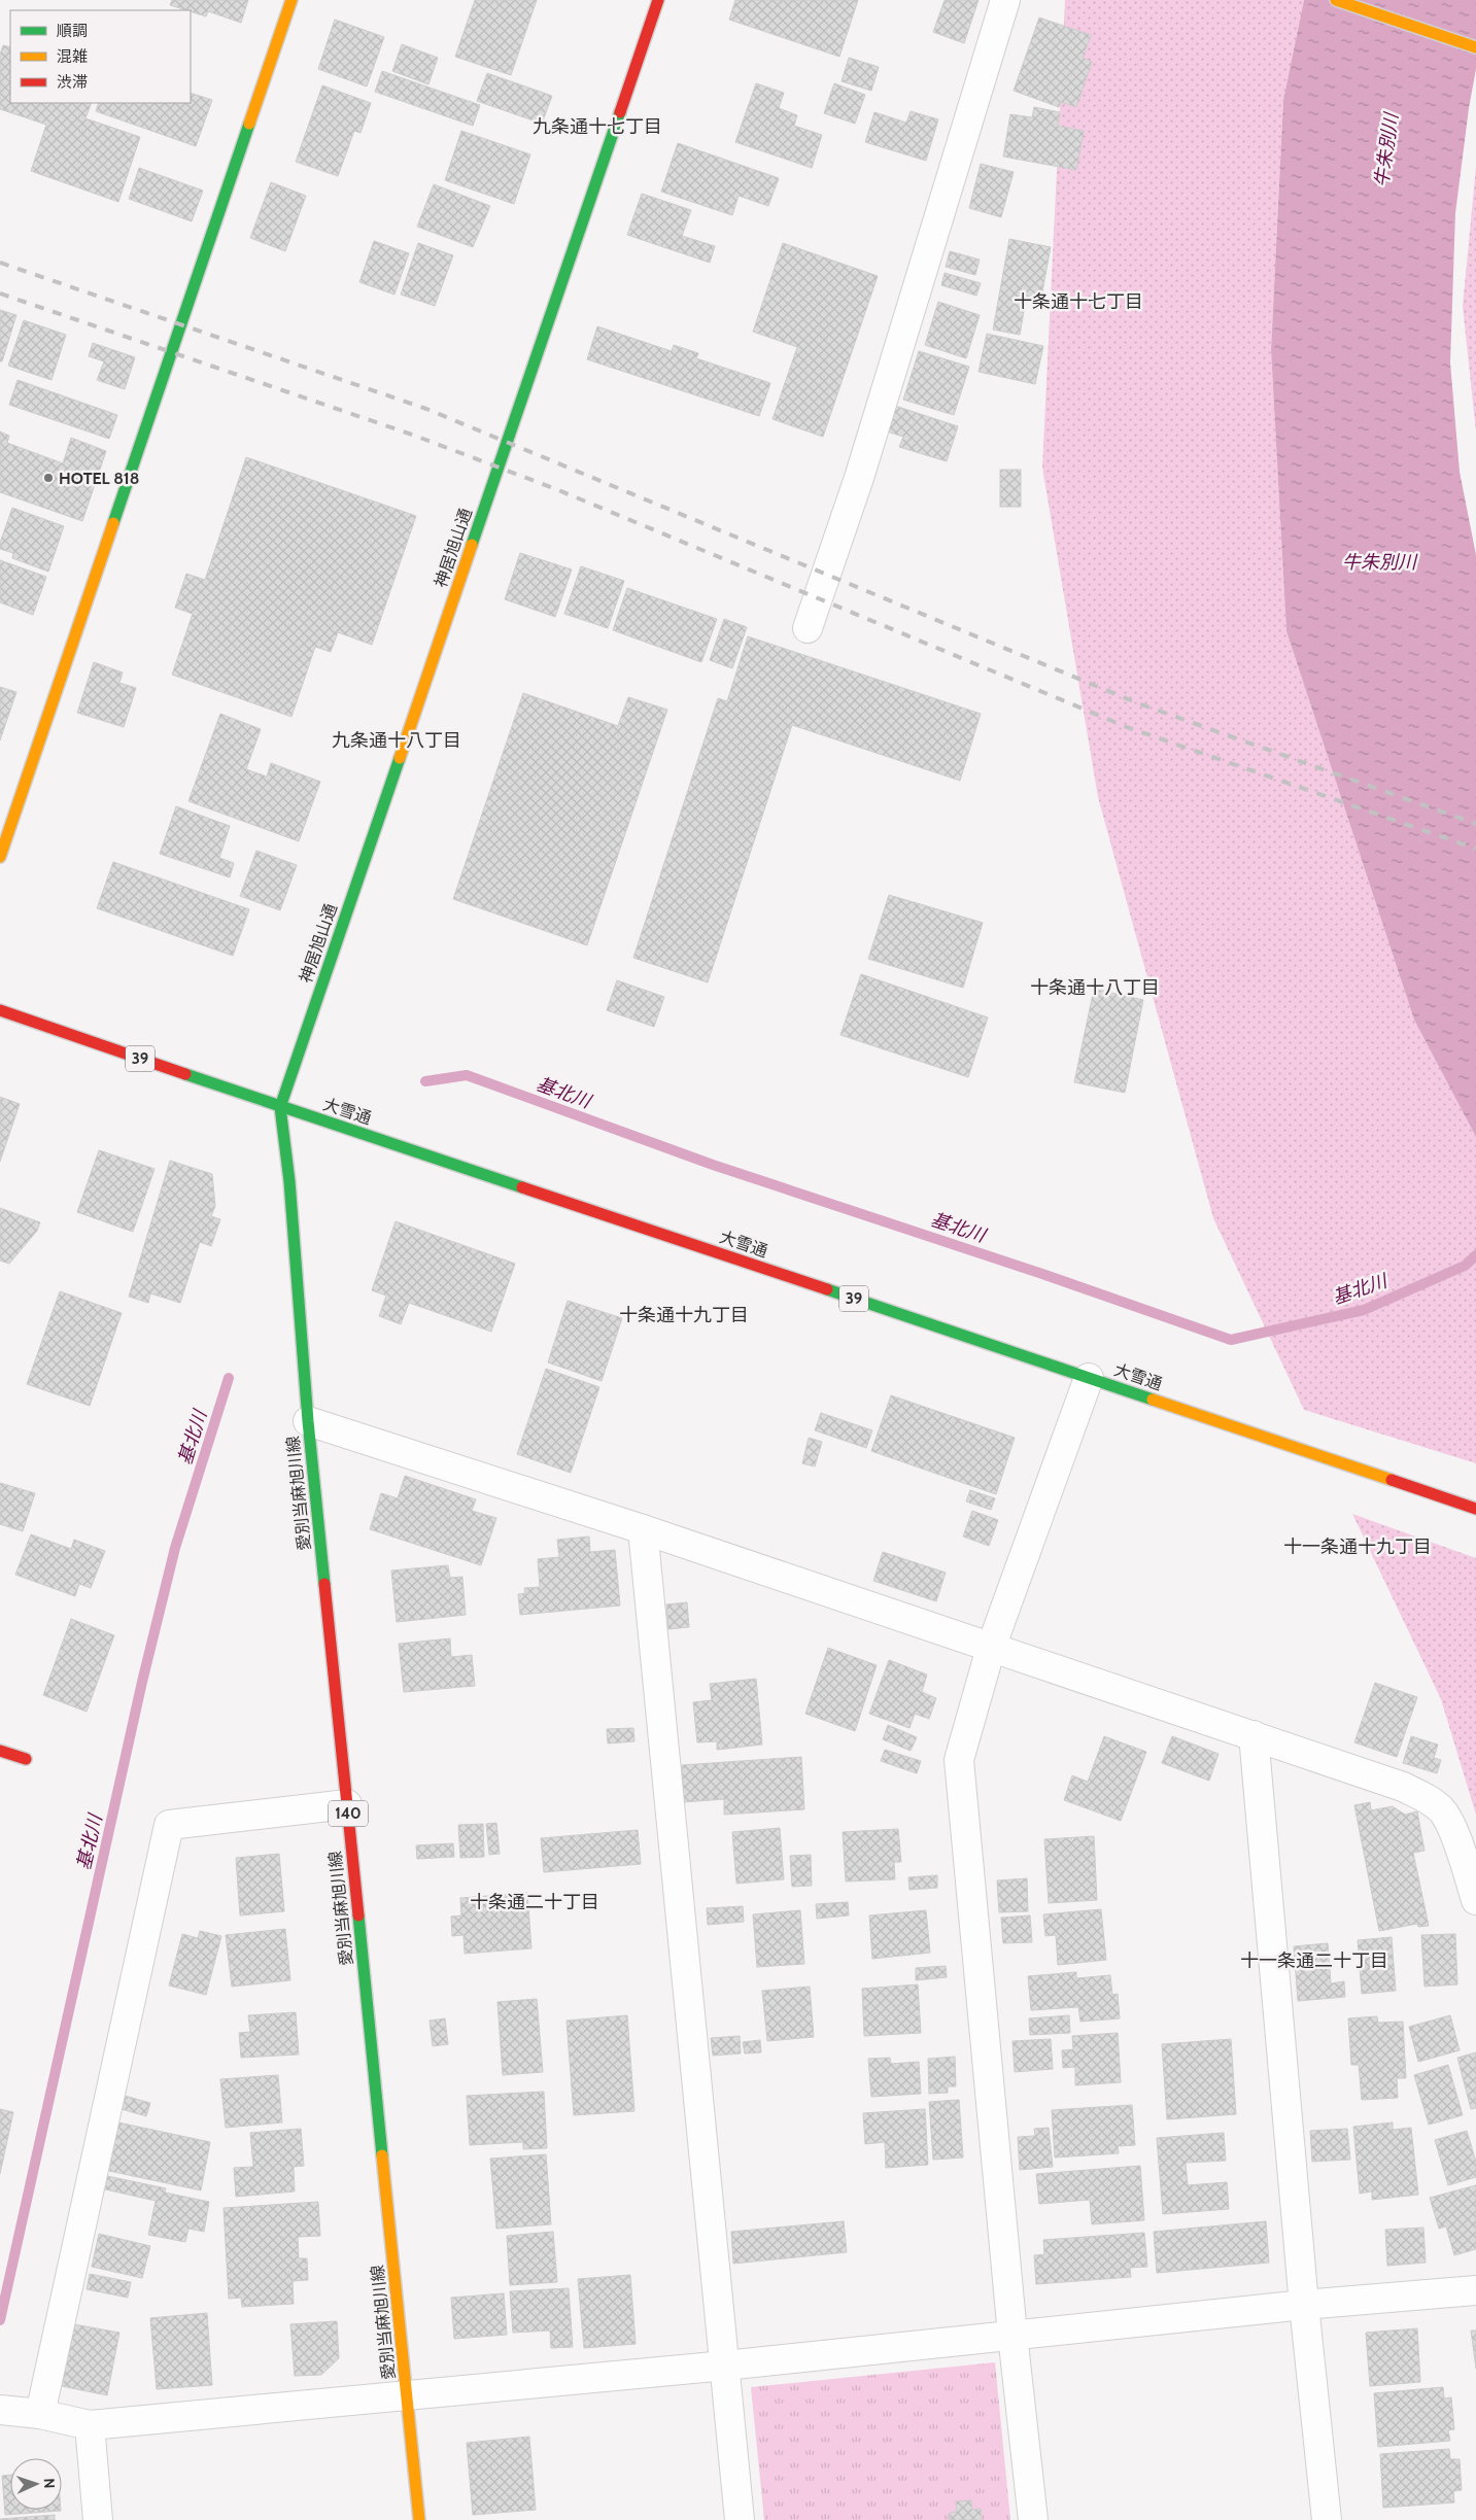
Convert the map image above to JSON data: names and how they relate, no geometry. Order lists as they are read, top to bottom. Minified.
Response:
{"streets":{"main road":["神居旭山通","39","大雪通","愛別当麻旭川線","140"]},"crossings":[["神居旭山通","大雪通"],["神居旭山通","愛別当麻旭川線"],["大雪通","愛別当麻旭川線"]],"districts":["九条通十七丁目","十条通十七丁目","九条通十八丁目","十条通十八丁目","十条通十九丁目","十一条通十九丁目","十条通二十丁目","十一条通二十丁目"],"water":["牛朱別川","基北川"],"places":["HOTEL 818"],"legend":["順調","混雑","渋滞"],"north":"right"}
